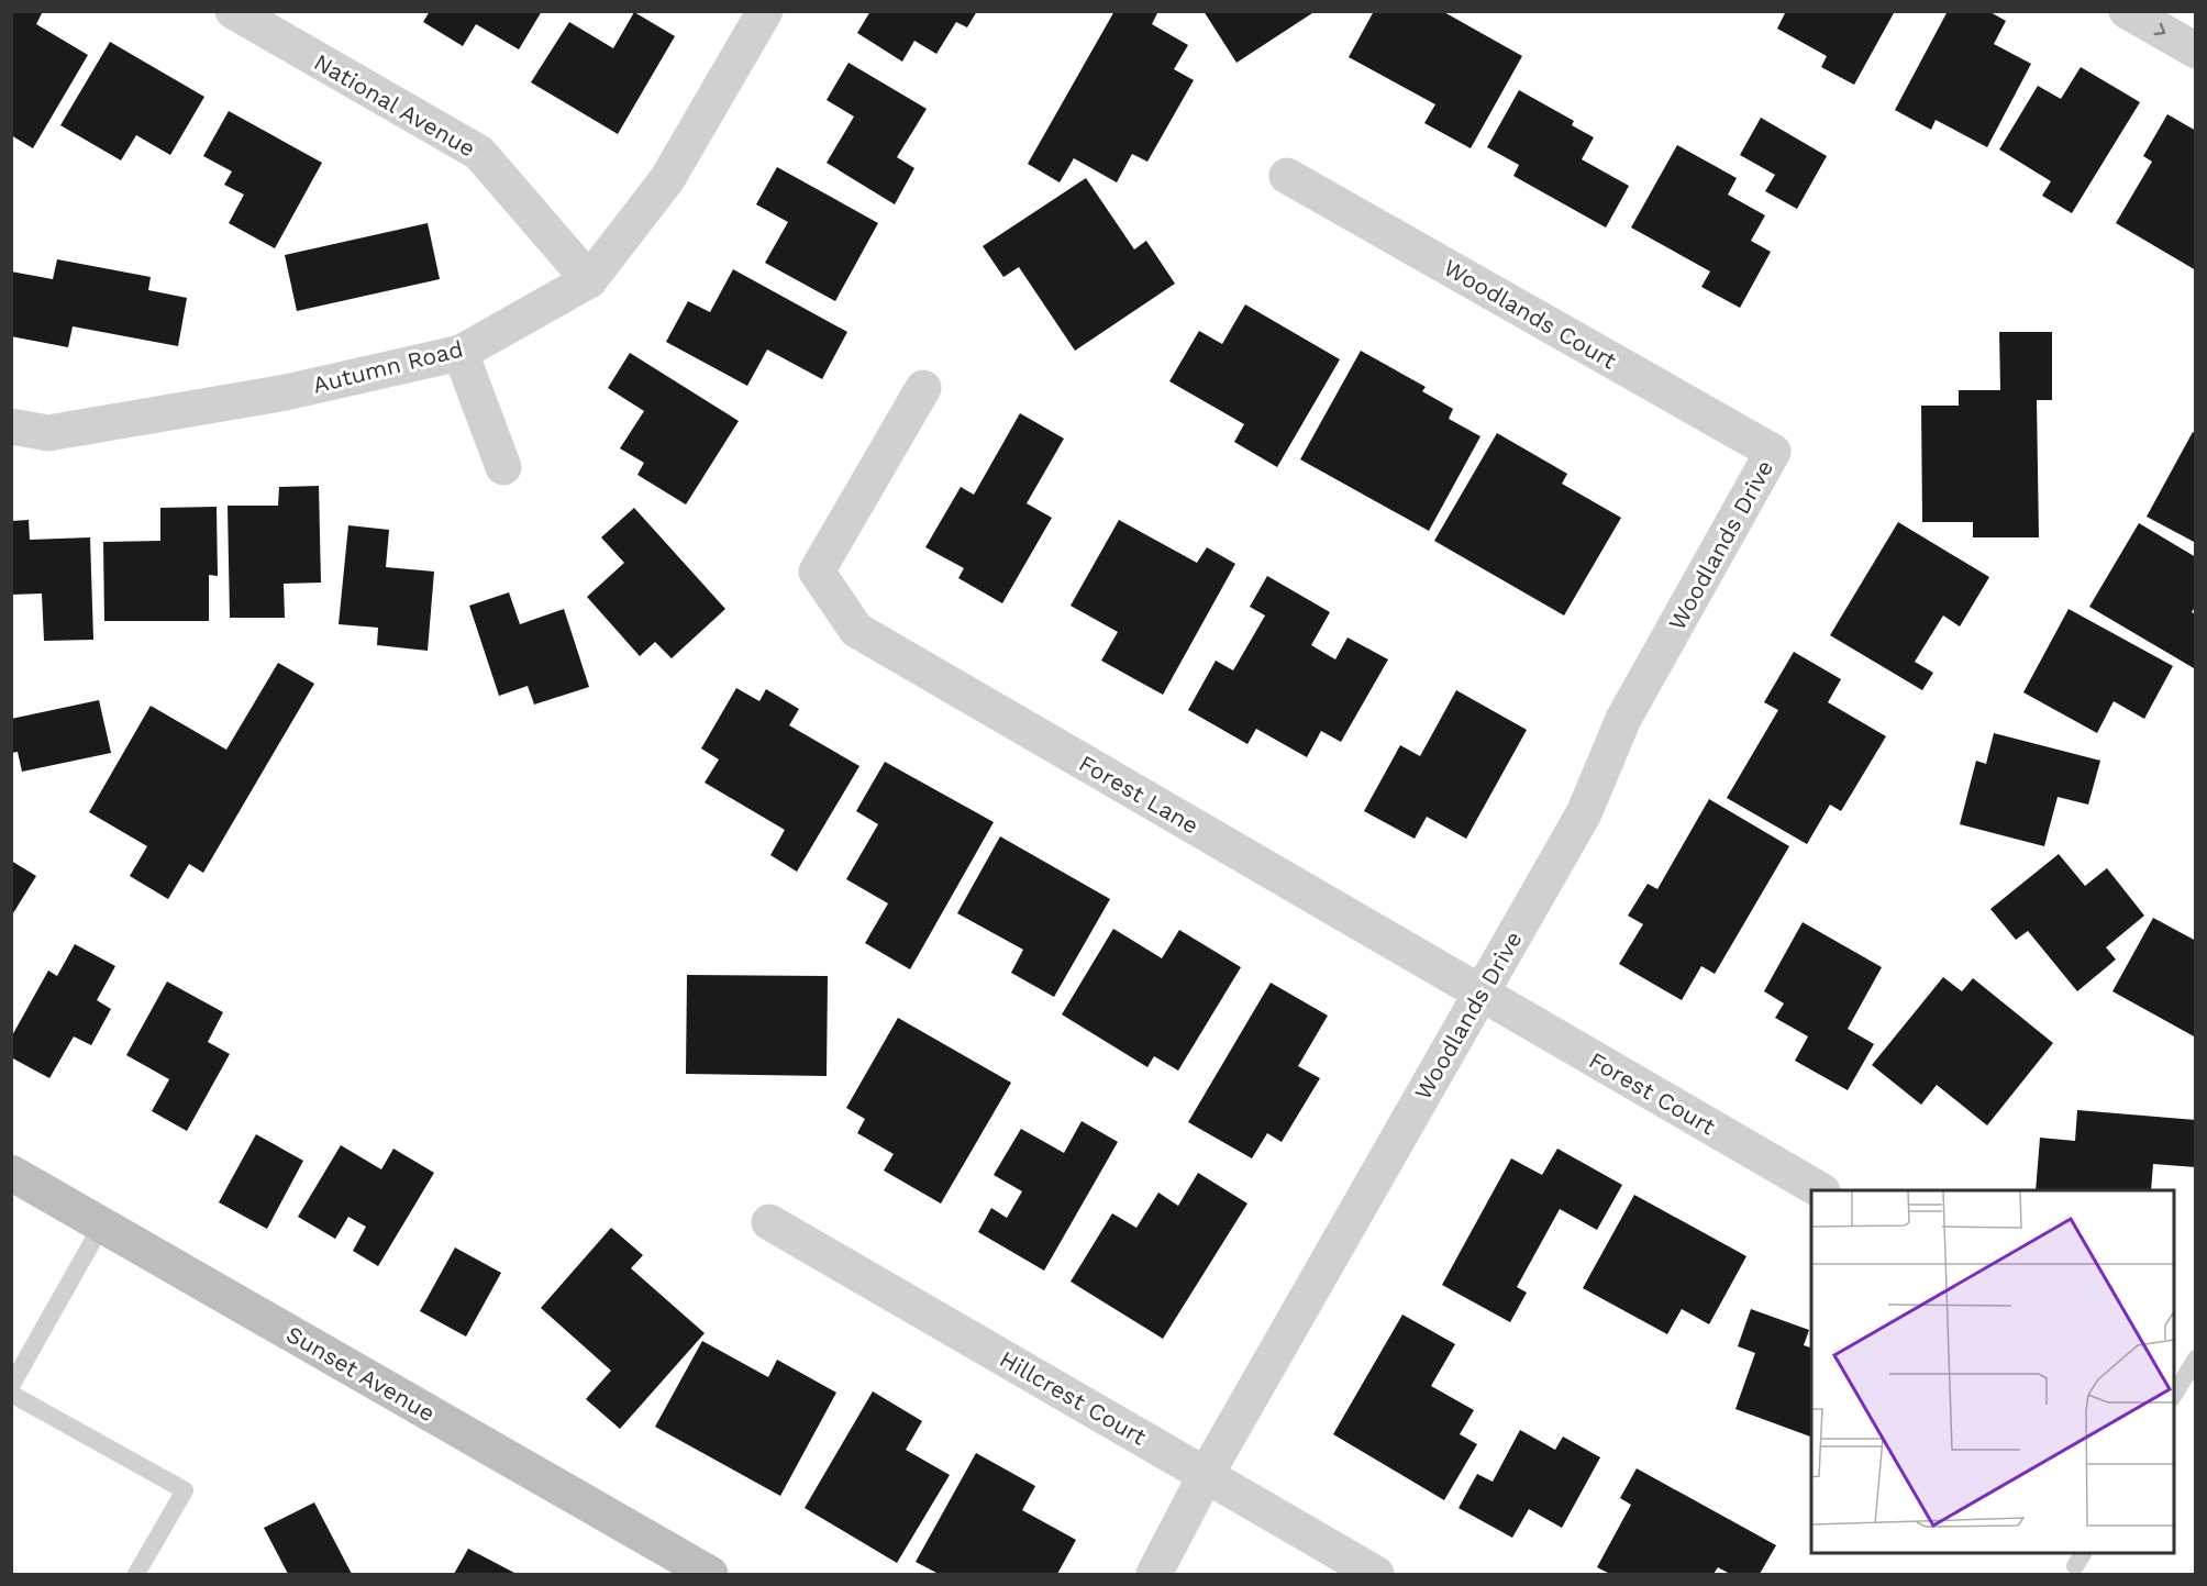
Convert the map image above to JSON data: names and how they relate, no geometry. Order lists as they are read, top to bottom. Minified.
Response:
{"streets":{"main road":["Sunset Avenue"],"street":["National Avenue","Woodlands Court","Autumn Road","Woodlands Drive","Forest Lane","Forest Court","Hillcrest Court"]},"crossings":[["National Avenue","Autumn Road"],["Woodlands Court","Woodlands Drive"],["Woodlands Drive","Forest Lane"],["Woodlands Drive","Forest Court"],["Woodlands Drive","Hillcrest Court"],["Forest Lane","Forest Court"]]}
